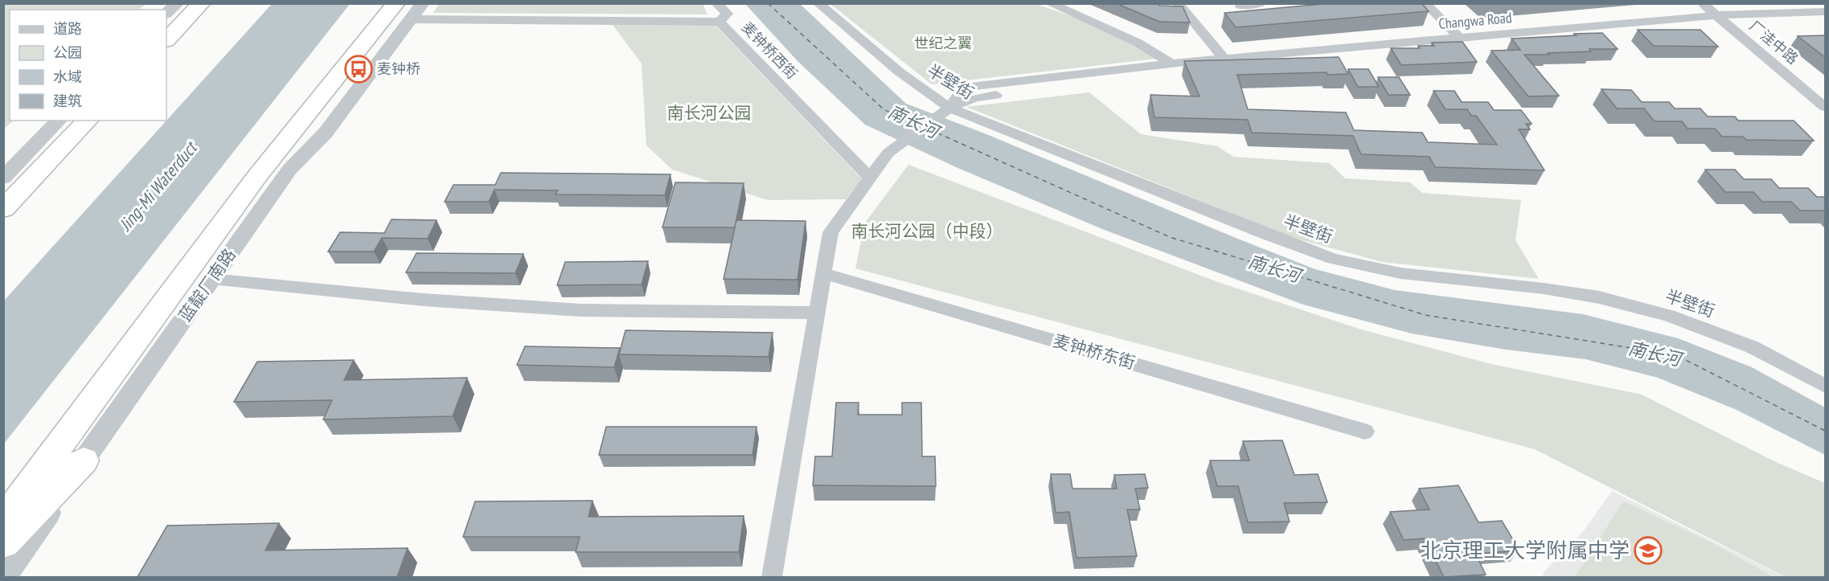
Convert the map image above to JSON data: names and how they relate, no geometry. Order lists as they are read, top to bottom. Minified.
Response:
{"streets":{"highway":["蓝靛厂南路"],"street":["Changwa Road","厂洼中路","麦钟桥西街","半壁街","麦钟桥东街"]},"crossings":[["Changwa Road","厂洼中路"],["麦钟桥西街","蓝靛厂南路"]],"water":["南长河","Jing-Mi Waterduct"],"parks":["世纪之翼","南长河公园","南长河公园（中段）"],"places":{"bus stop":["麦钟桥"],"school or university":["北京理工大学附属中学"]},"legend":["道路","公园","水域","建筑"]}
